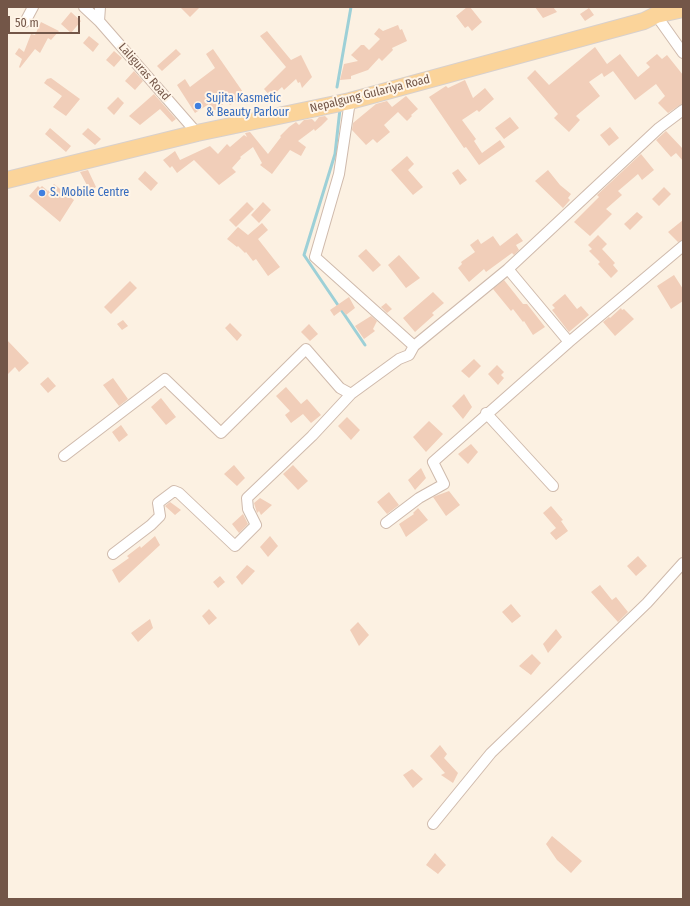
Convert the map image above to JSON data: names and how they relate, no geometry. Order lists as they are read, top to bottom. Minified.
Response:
{"streets":{"main road":["Nepalgung Gulariya Road"],"street":["Laliguras Road"]},"crossings":[["Laliguras Road","Nepalgung Gulariya Road"]],"places":["Sujita Kasmetic & Beauty Parlour","S. Mobile Centre"],"scale_bar":"50 m"}
